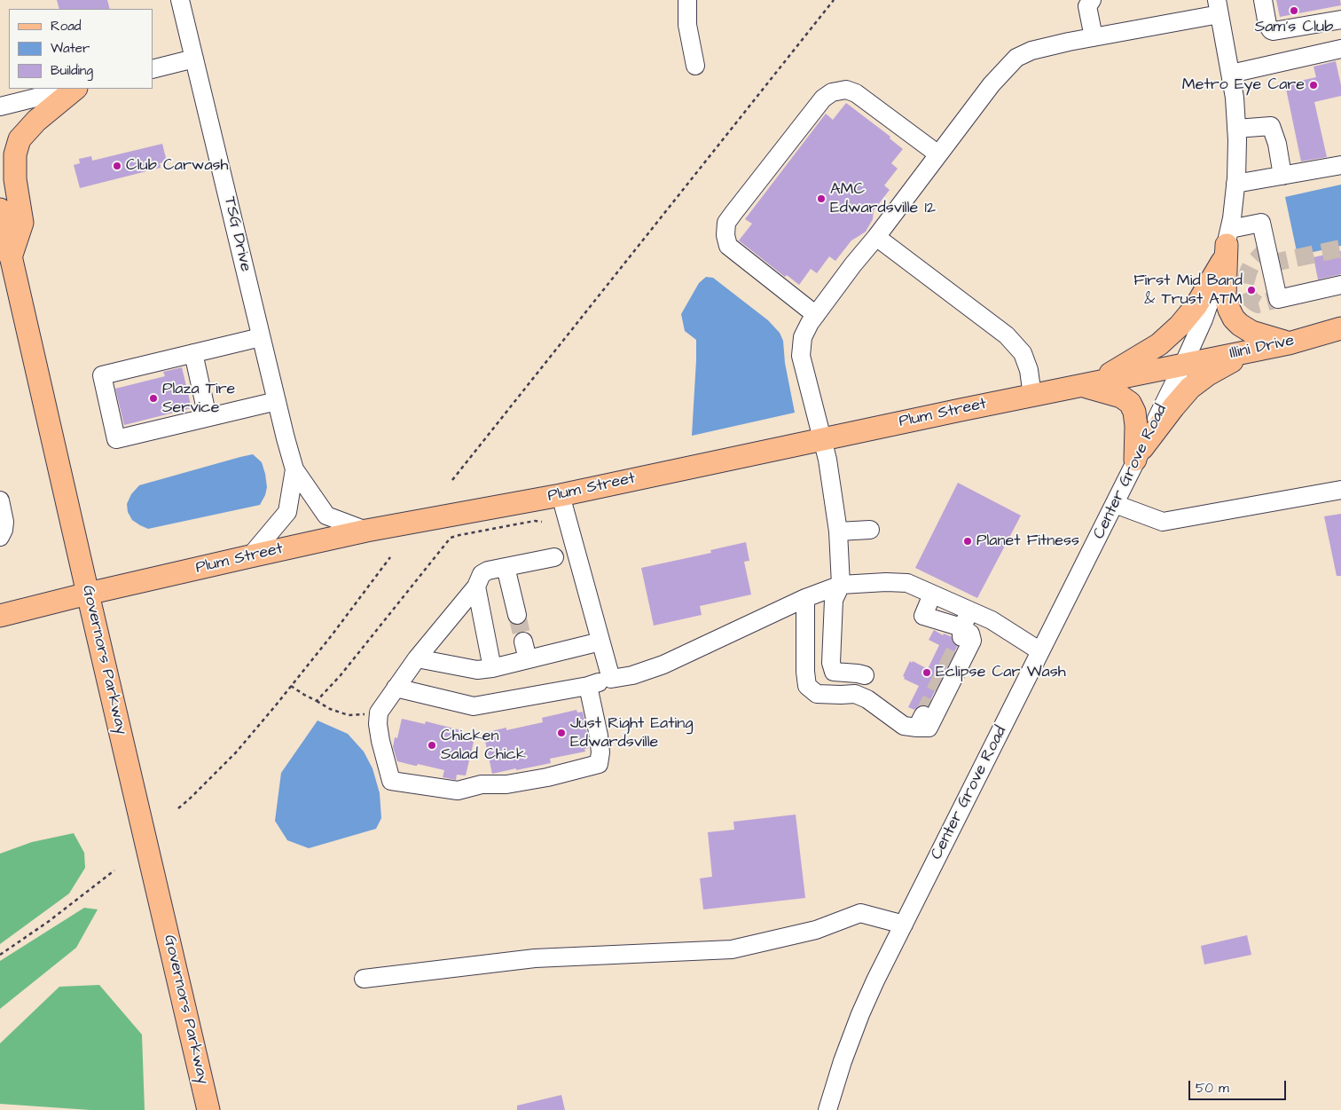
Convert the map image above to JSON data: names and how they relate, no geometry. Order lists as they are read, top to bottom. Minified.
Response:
{"streets":{"main road":["Illini Drive","Plum Street","Governors Parkway"],"street":["TSG Drive","Center Grove Road"]},"crossings":[["TSG Drive","Plum Street"],["Illini Drive","Plum Street"],["Illini Drive","Center Grove Road"],["Plum Street","Center Grove Road"],["Plum Street","Governors Parkway"]],"places":["Sam's Club","Metro Eye Care","Club Carwash","AMC Edwardsville 12","First Mid Band & Trust ATM","Plaza Tire Service","Planet Fitness","Eclipse Car Wash","Just Right Eating Edwardsville","Chicken Salad Chick"],"legend":["Road","Water","Building"],"scale_bar":"50 m"}
